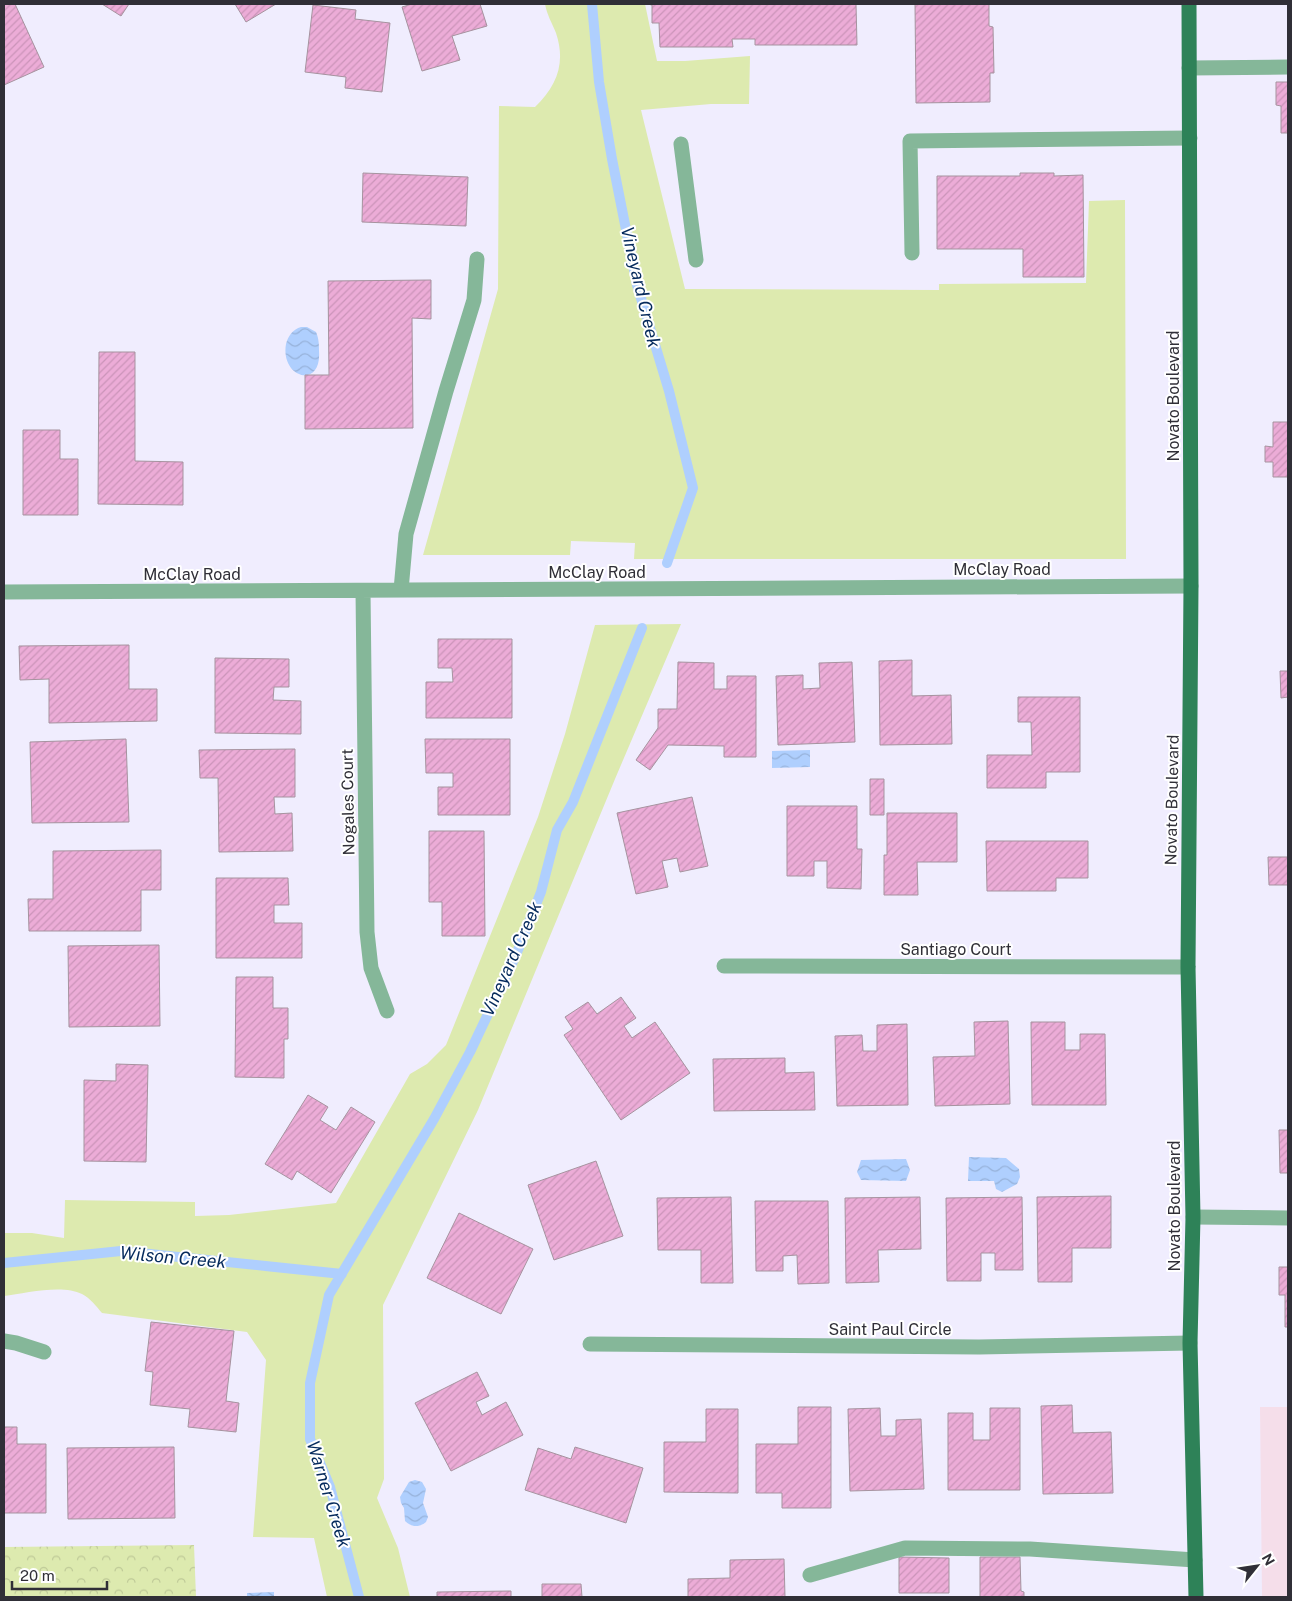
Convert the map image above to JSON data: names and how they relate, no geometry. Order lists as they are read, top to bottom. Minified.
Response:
{"streets":{"main road":["Novato Boulevard"],"street":["McClay Road","Nogales Court","Santiago Court","Saint Paul Circle"]},"crossings":[["Novato Boulevard","McClay Road"],["Novato Boulevard","Santiago Court"],["Novato Boulevard","Saint Paul Circle"],["McClay Road","Nogales Court"]],"water":["Vineyard Creek","Wilson Creek","Warner Creek"],"scale_bar":"20 m","north":"top right"}
